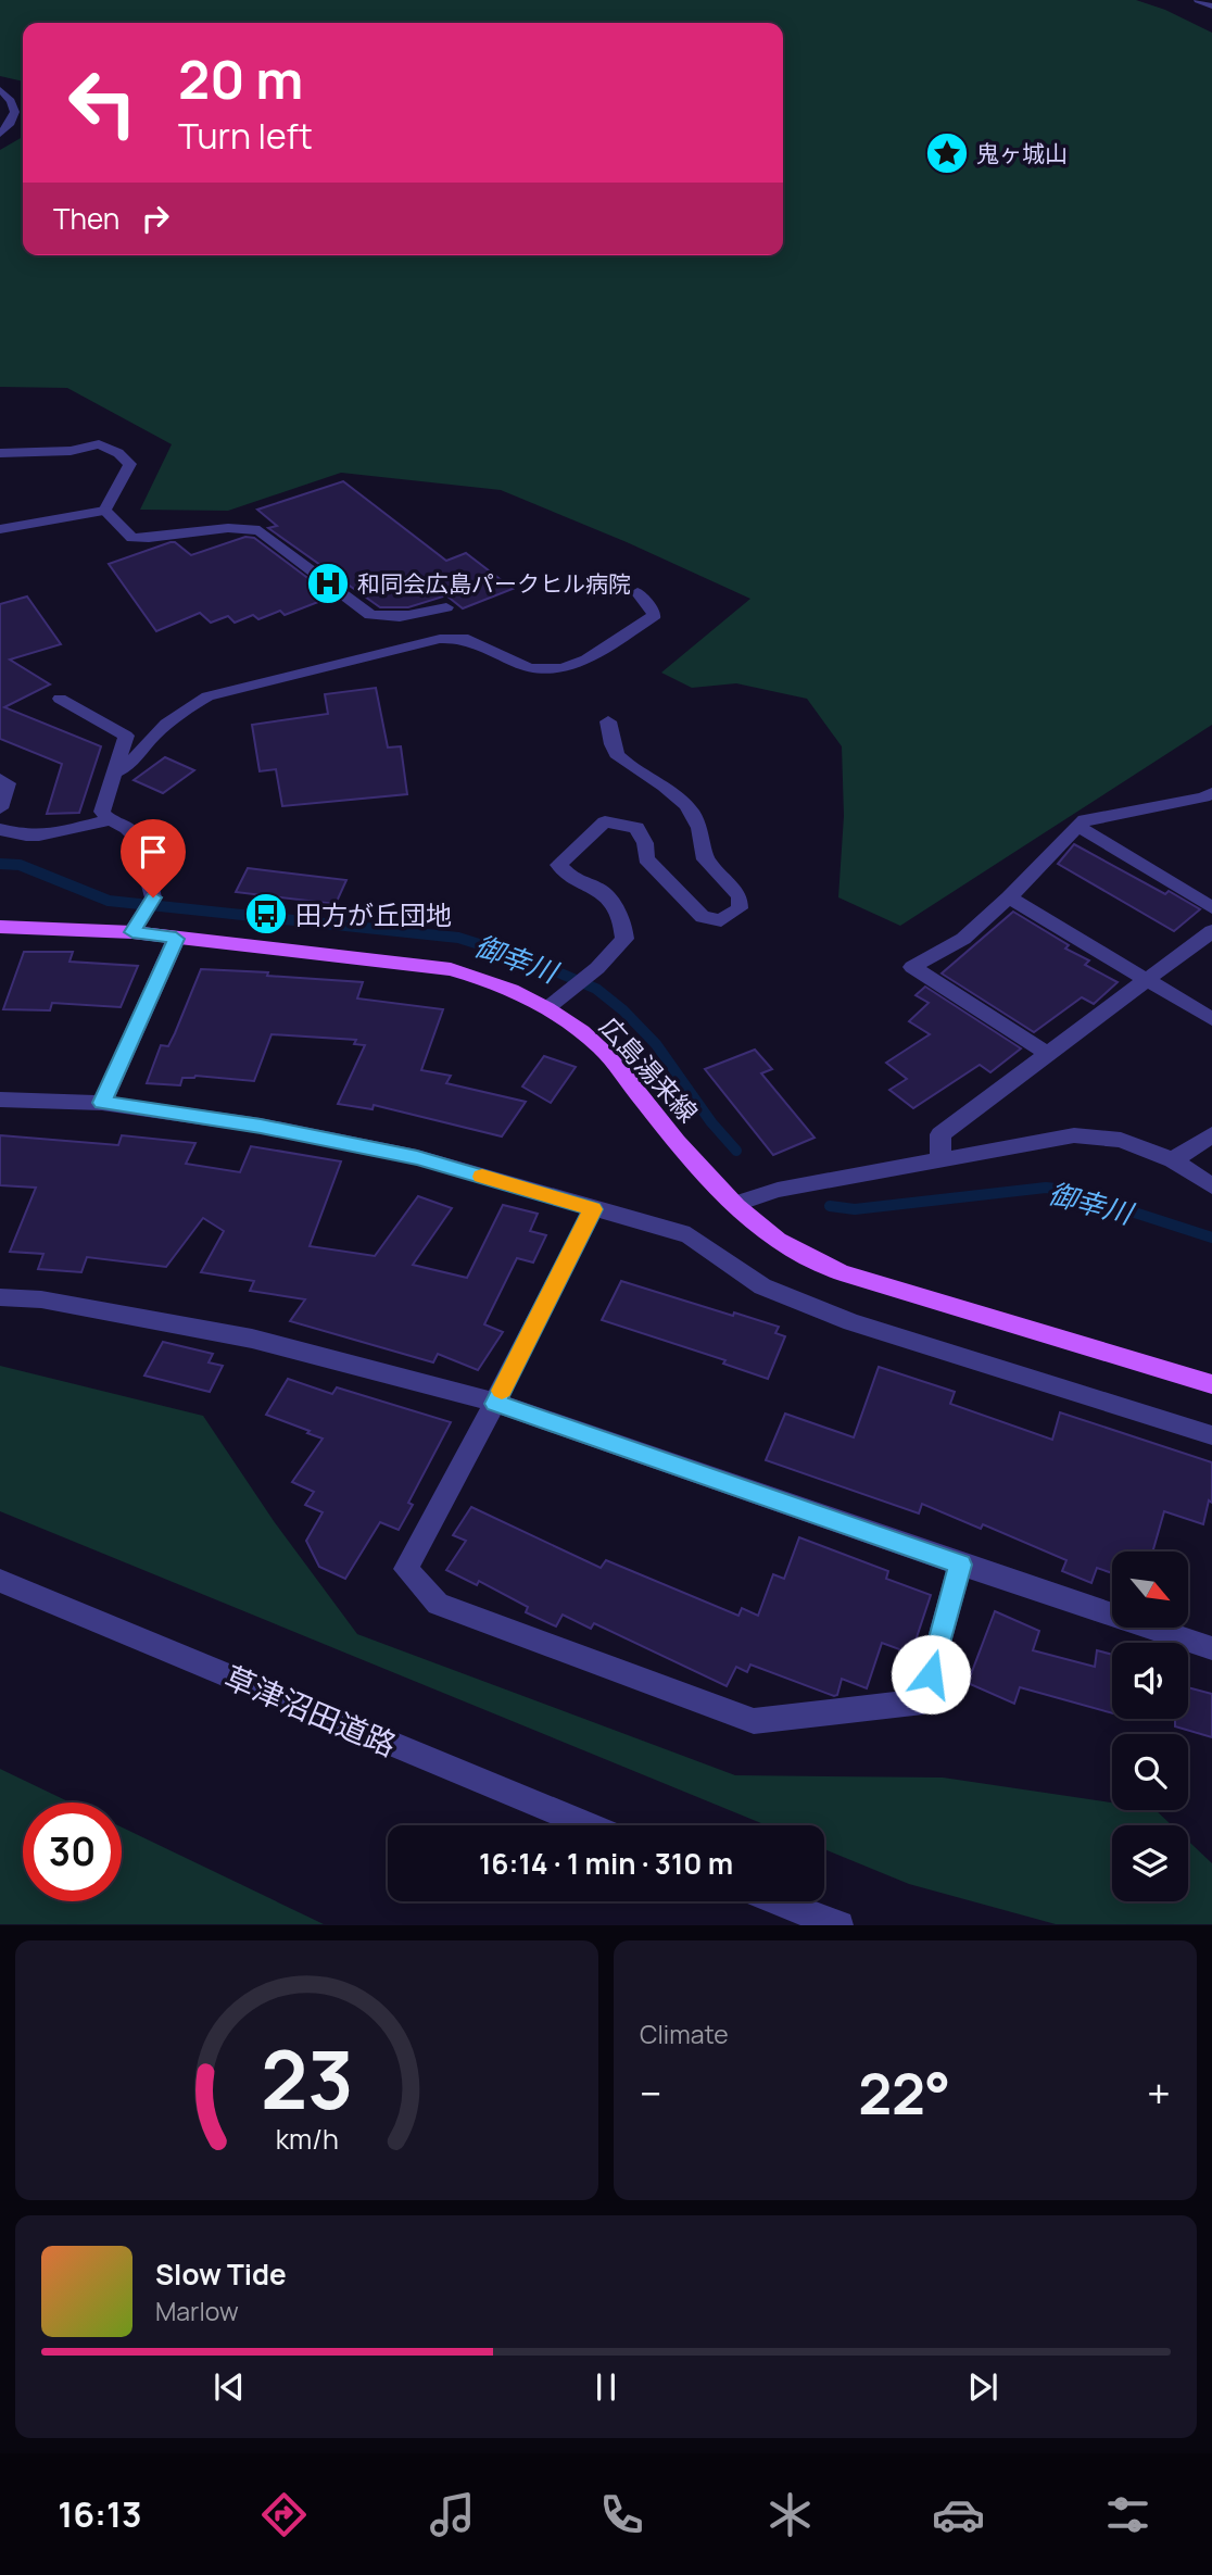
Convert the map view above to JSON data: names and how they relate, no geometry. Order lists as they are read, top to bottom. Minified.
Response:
{"streets":{"main road":["広島湯来線"],"street":["草津沼田道路"]},"water":["御幸川"],"places":{"place":["鬼ヶ城山"],"hospital":["和同会広島パークヒル病院"],"bus stop":["田方が丘団地"]},"north":"bottom right","page":{"turn":["20 m","Turn left"],"then":"Then","limit":"30","trip":"16:14 · 1 min · 310 m","tile":"Climate","heat":["−","22°","+"],"song":["Slow Tide","Marlow"],"tabs":"16:13","gauge":["23","km/h"]}}
